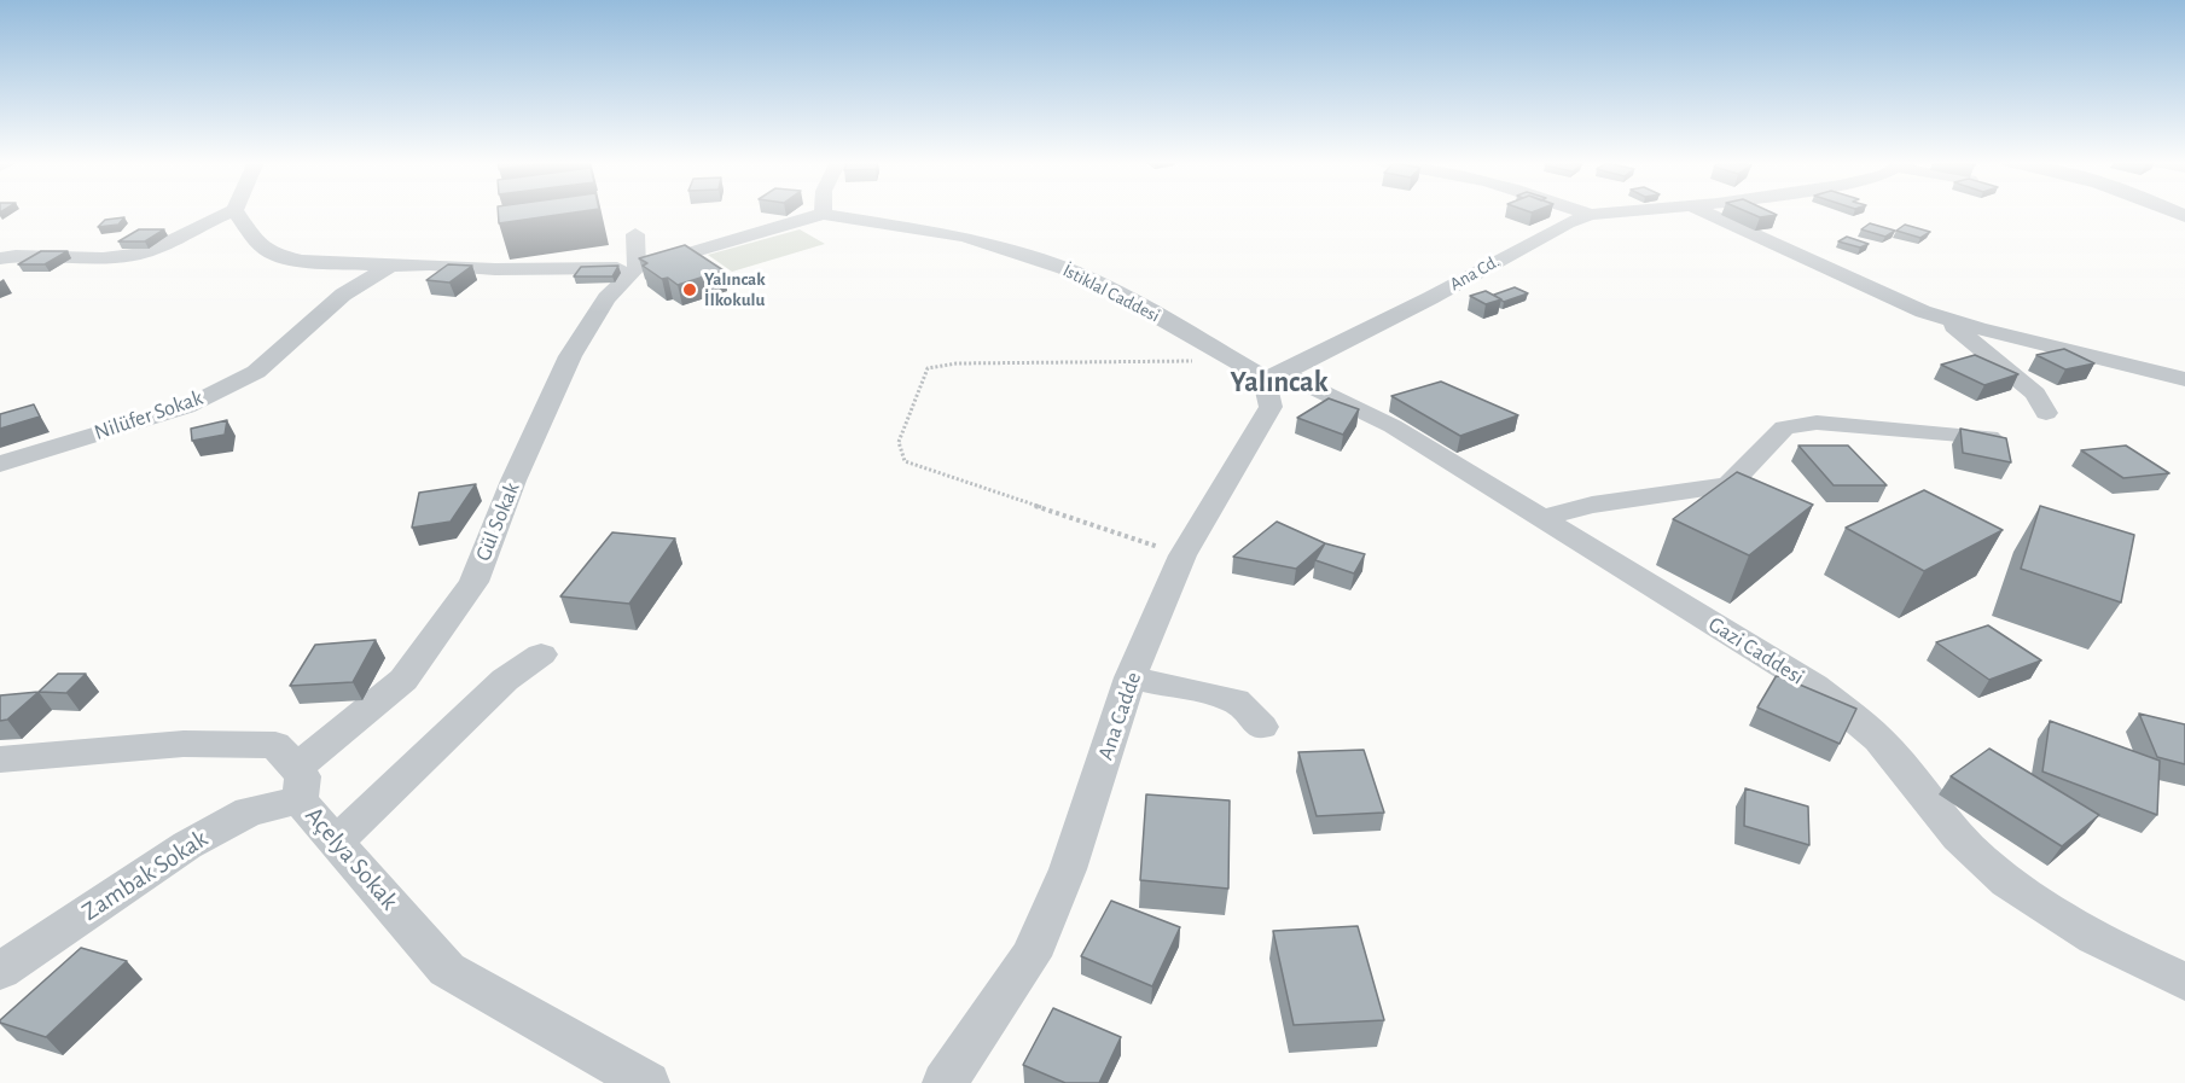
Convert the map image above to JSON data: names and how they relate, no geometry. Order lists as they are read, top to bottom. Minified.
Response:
{"streets":{"street":["Ana Cd.","İstiklal Caddesi","Nilüfer Sokak","Gül Sokak","Gazi Caddesi","Ana Cadde","Açelya Sokak","Zambak Sokak"]},"crossings":[["Ana Cd.","İstiklal Caddesi"],["Ana Cd.","Gazi Caddesi"],["Ana Cd.","Ana Cadde"],["İstiklal Caddesi","Gazi Caddesi"],["İstiklal Caddesi","Ana Cadde"],["Gül Sokak","Açelya Sokak"],["Gül Sokak","Zambak Sokak"],["Gazi Caddesi","Ana Cadde"],["Açelya Sokak","Zambak Sokak"]],"districts":["Yalıncak"],"places":["Yalıncak İlkokulu"]}
